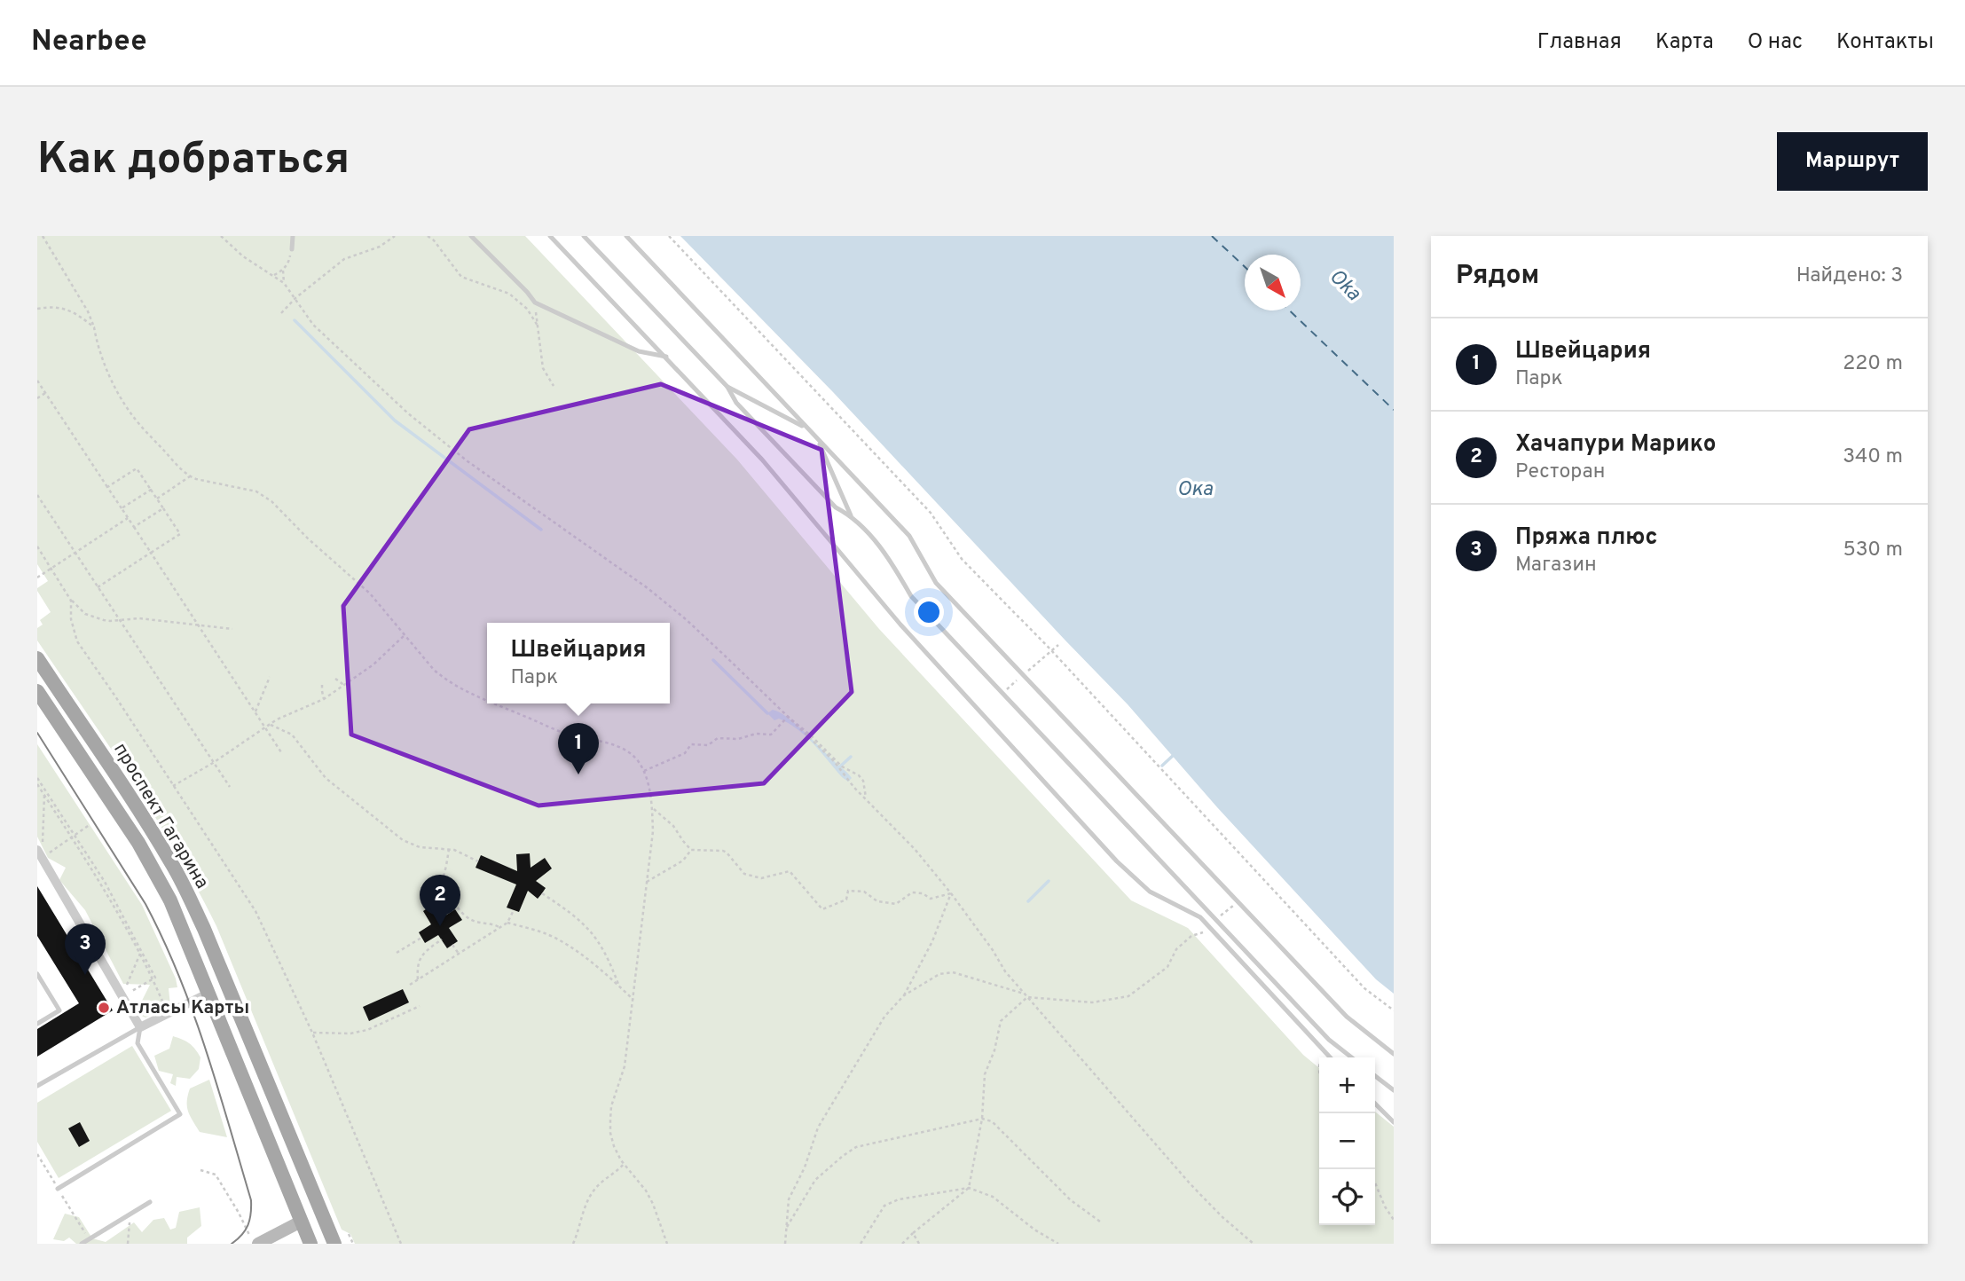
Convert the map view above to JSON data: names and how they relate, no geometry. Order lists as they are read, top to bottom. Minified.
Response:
{"streets":{"main road":["проспект Гагарина"]},"water":["Oka","Ока"],"places":["Атласы Карты"],"north":"bottom right","page":{"header":"Nearbee","nav":["Главная","Карта","О нас","Контакты"],"buttons":"Маршрут","title":"Как добраться","heading":["Рядом","Найдено: 3"],"list":[{"mark":"1","name":"Швейцария","note":"Парк","value":"220 m"},{"mark":"2","name":"Хачапури Марико","note":"Ресторан","value":"340 m"},{"mark":"3","name":"Пряжа плюс","note":"Магазин","value":"530 m"}],"popup":["Швейцария","Парк"],"pins":["1","2","3"],"map_buttons":["+","−"]}}
